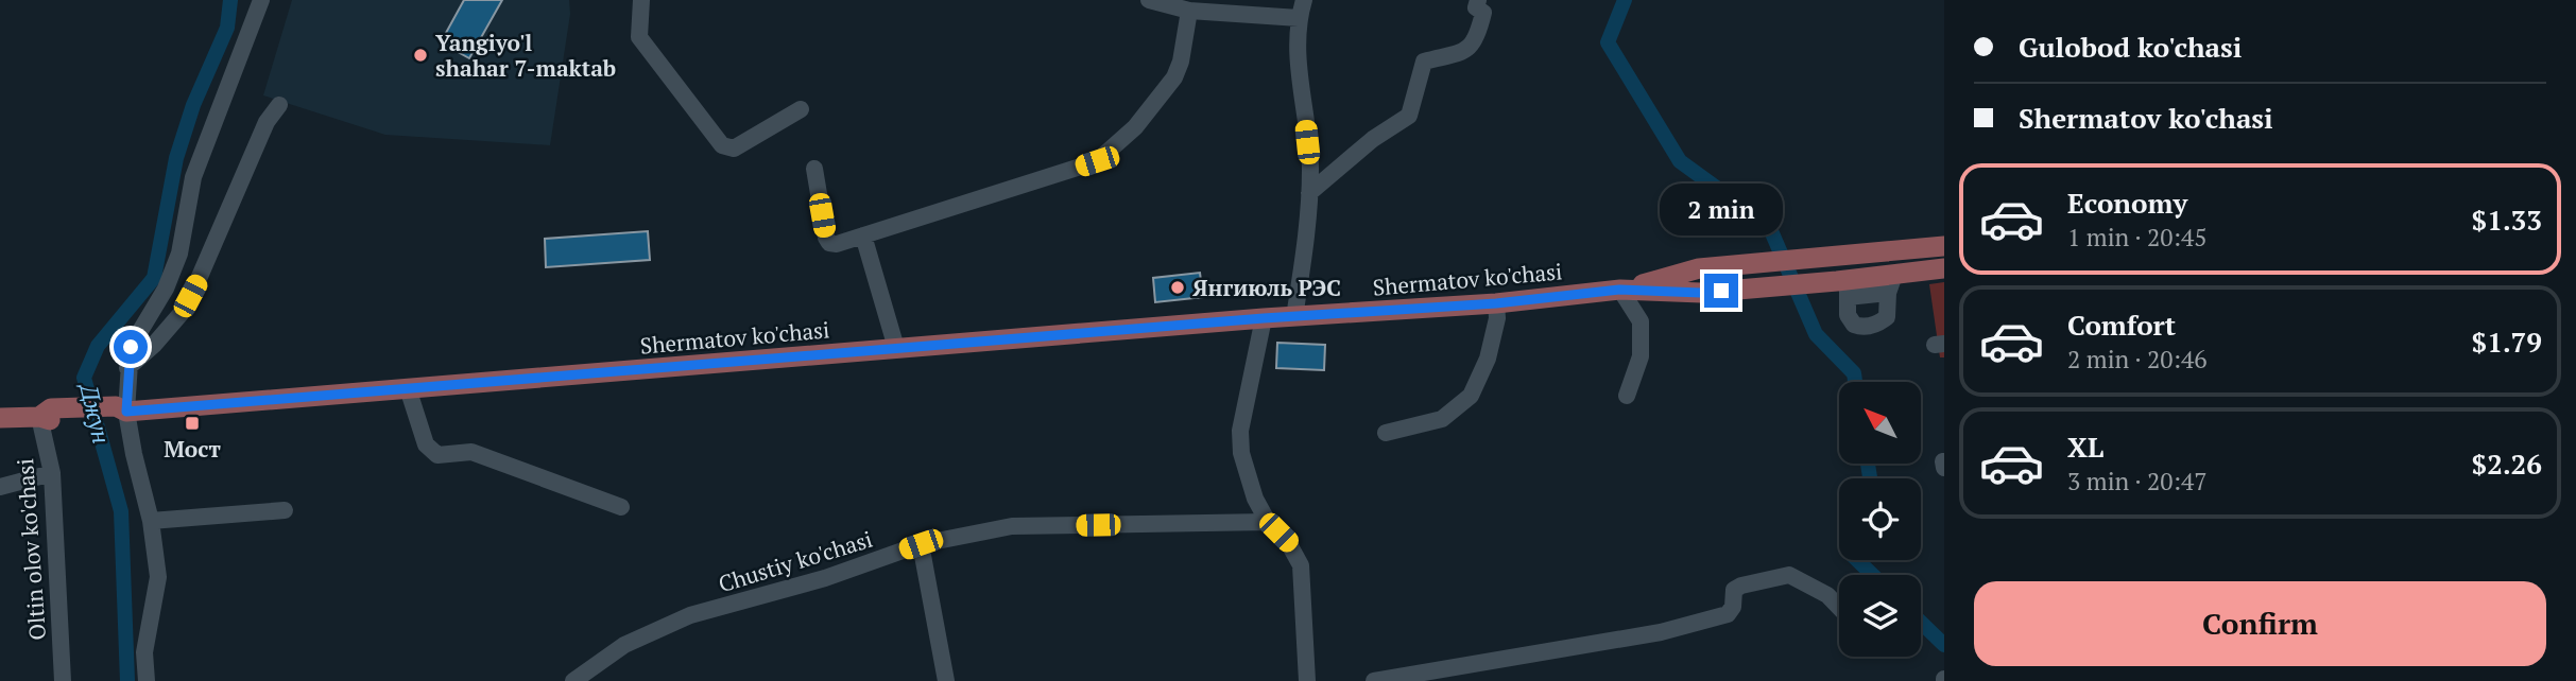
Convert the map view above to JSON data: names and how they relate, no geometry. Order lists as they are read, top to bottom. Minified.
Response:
{"streets":{"main road":["Shermatov ko'chasi"],"street":["Oltin olov ko'chasi","Chustiy ko'chasi"]},"crossings":[["Shermatov ko'chasi","Oltin olov ko'chasi"]],"water":["Джун"],"places":{"other":["Yangiyo'l shahar 7-maktab","Янгиюль РЭС"],"transit":["Мост"]},"north":"top left","page":{"banner":["Gulobod ko'chasi","Shermatov ko'chasi"],"list":[{"name":"Economy","note":"1 min · 20:45","value":"$1.33"},{"name":"Comfort","note":"2 min · 20:46","value":"$1.79"},{"name":"XL","note":"3 min · 20:47","value":"$2.26"}],"bubble":"2 min","buttons":"Confirm"}}
